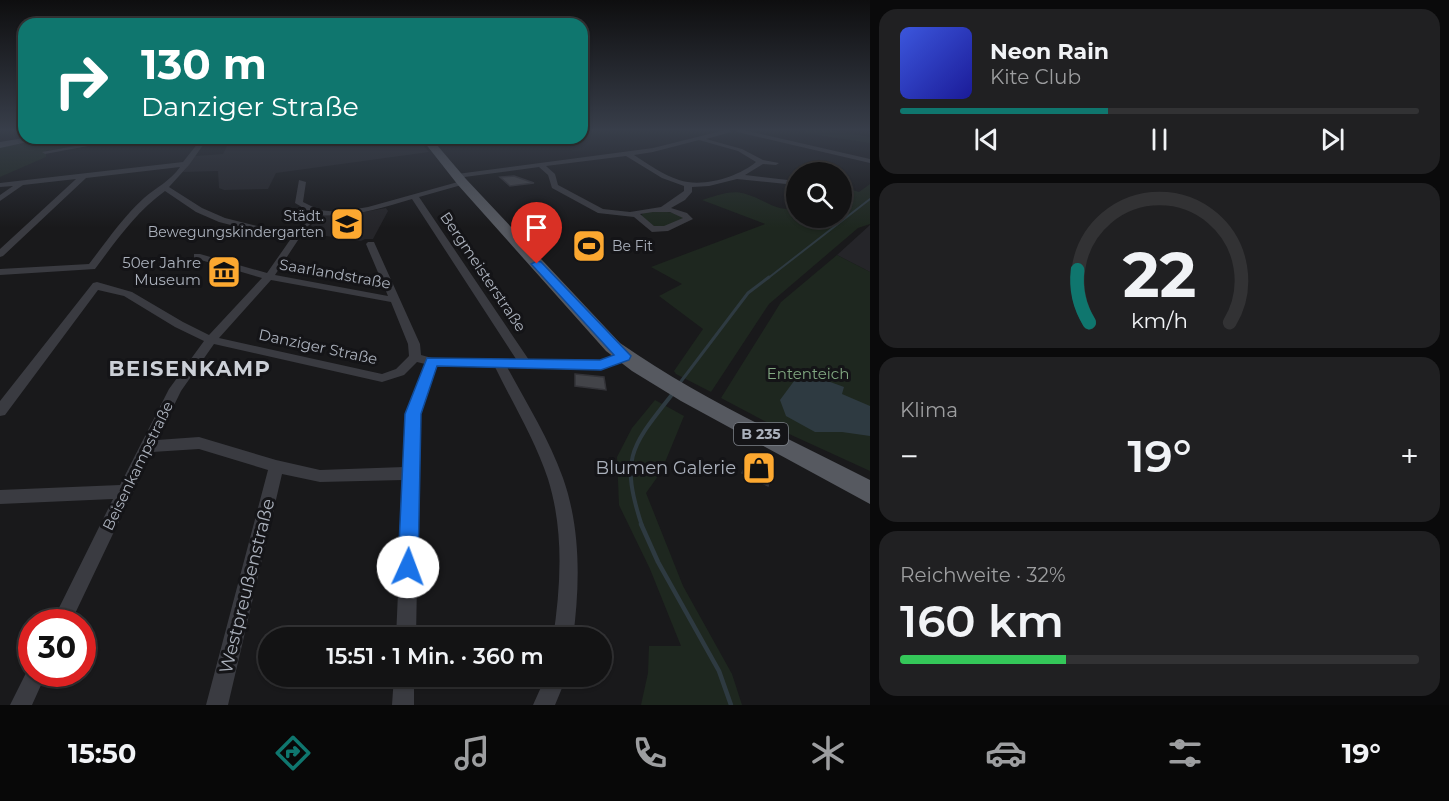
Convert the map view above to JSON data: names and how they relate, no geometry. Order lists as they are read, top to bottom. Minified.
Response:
{"streets":{"main road":["B 235"],"street":["Bergmeisterstraße","Saarlandstraße","Danziger Straße","Beisenkampstraße","Westpreußenstraße"]},"crossings":[["Saarlandstraße","Beisenkampstraße"],["Danziger Straße","Beisenkampstraße"]],"districts":["BEISENKAMP"],"parks":["Ententeich"],"places":{"school or university":["Städt. Bewegungskindergarten"],"sports":["Be Fit"],"museum":["50er Jahre Museum"],"shop":["Blumen Galerie"]},"page":{"turn":["130 m","Danziger Straße"],"song":["Neon Rain","Kite Club"],"tile":["Klima",["Reichweite · 32%","160 km"]],"heat":["−","19°","+"],"limit":"30","trip":"15:51 · 1 Min. · 360 m","tabs":["15:50","19°"],"gauge":["22","km/h"]}}
